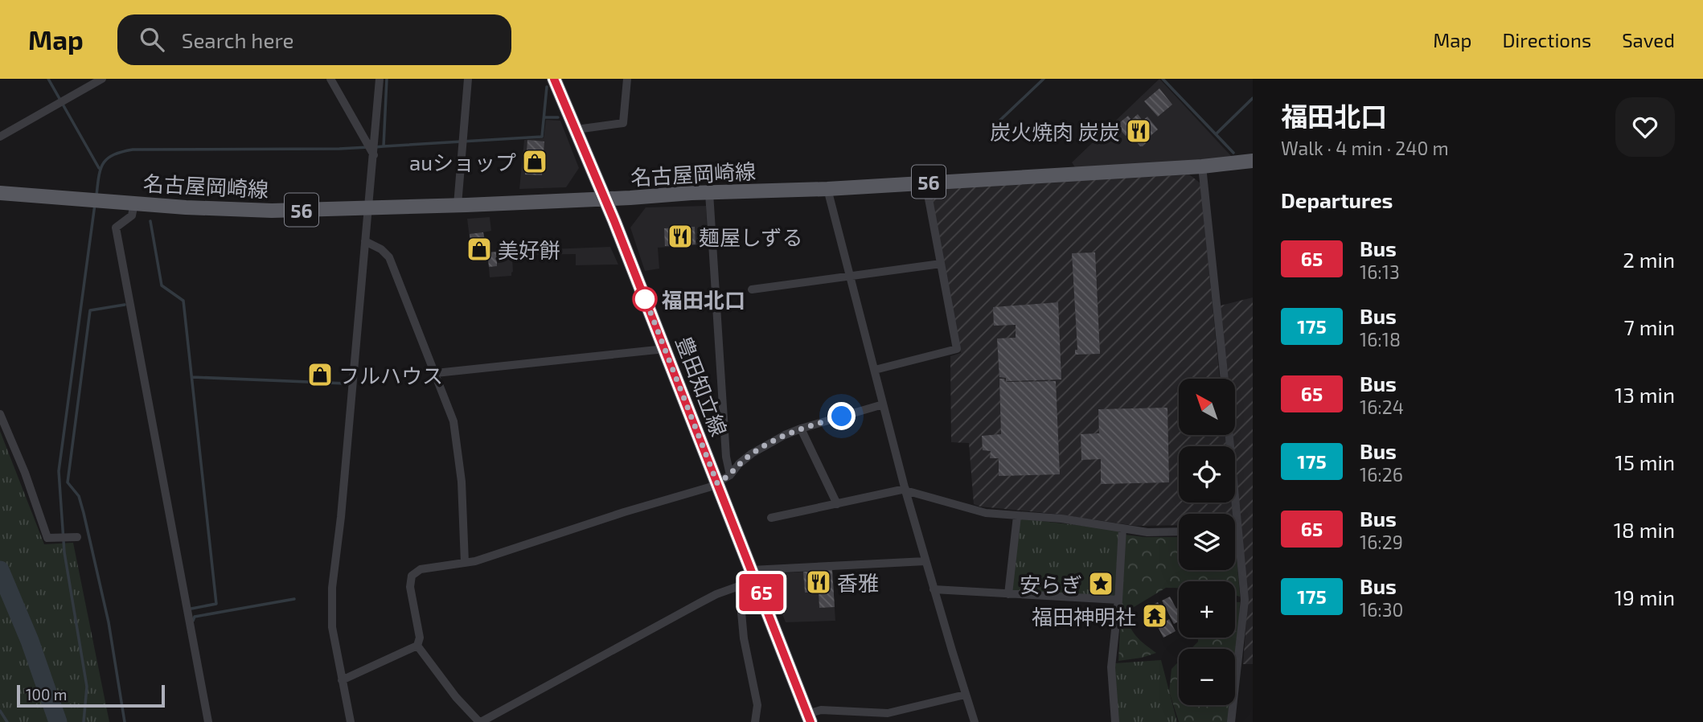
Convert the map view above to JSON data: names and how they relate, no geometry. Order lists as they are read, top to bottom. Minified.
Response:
{"streets":{"main road":["名古屋岡崎線","56","豊田知立線"]},"crossings":[["名古屋岡崎線","豊田知立線"]],"places":{"restaurant":["炭火焼肉 炭炭","麺屋しずる","香雅"],"shop":["auショップ","美好餅","フルハウス"],"other":["福田北口"],"place":["安らぎ"],"temple":["福田神明社"]},"lines":["bus line 65"],"scale_bar":"100 m","north":"top left","page":{"header":"Map","search":"Search here","nav":["Map","Directions","Saved"],"on_map":"65","heading":[["福田北口","Walk · 4 min · 240 m"],"Departures"],"list":[{"mark":"65","name":"Bus","note":"16:13","value":"2 min"},{"mark":"175","name":"Bus","note":"16:18","value":"7 min"},{"mark":"65","name":"Bus","note":"16:24","value":"13 min"},{"mark":"175","name":"Bus","note":"16:26","value":"15 min"},{"mark":"65","name":"Bus","note":"16:29","value":"18 min"},{"mark":"175","name":"Bus","note":"16:30","value":"19 min"}],"map_buttons":["+","−"],"scale":"100 m"}}
